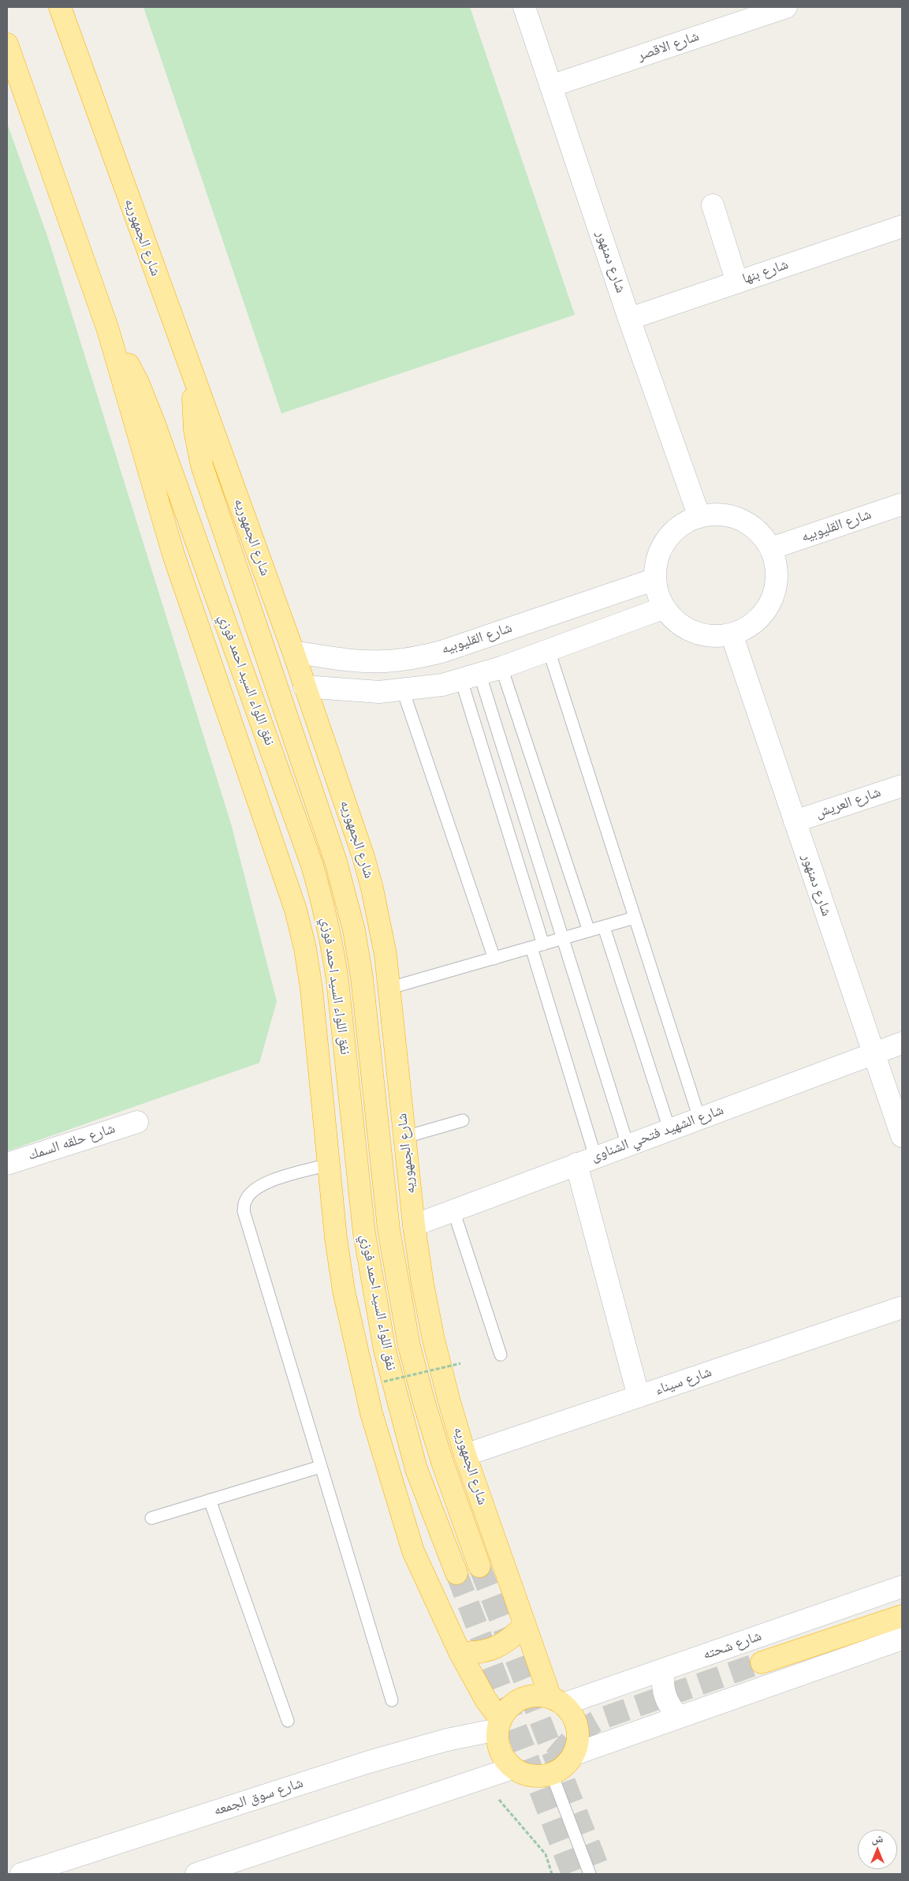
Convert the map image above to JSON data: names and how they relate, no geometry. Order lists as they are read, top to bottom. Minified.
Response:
{"streets":{"highway":["شارع الجمهوريه","نفق اللواء السيد احمد فوزي"],"street":["شارع الاقصر","شارع دمنهور","شارع بنها","شارع القليوبيه","شارع العريش","شارع الشهيد فتحي الشناوى","شارع حلقه السمك","شارع سيناء","شارع شحته","شارع سوق الجمعه"]},"crossings":[["شارع الاقصر","شارع دمنهور"],["شارع الجمهوريه","شارع القليوبيه"],["شارع الجمهوريه","نفق اللواء السيد احمد فوزي"],["شارع الجمهوريه","شارع الشهيد فتحي الشناوى"],["شارع الجمهوريه","شارع سيناء"],["شارع الجمهوريه","شارع شحته"],["شارع الجمهوريه","شارع سوق الجمعه"],["شارع دمنهور","شارع بنها"],["شارع دمنهور","شارع القليوبيه"],["شارع دمنهور","شارع العريش"],["شارع دمنهور","شارع الشهيد فتحي الشناوى"],["شارع شحته","شارع سوق الجمعه"]],"north":"top"}
